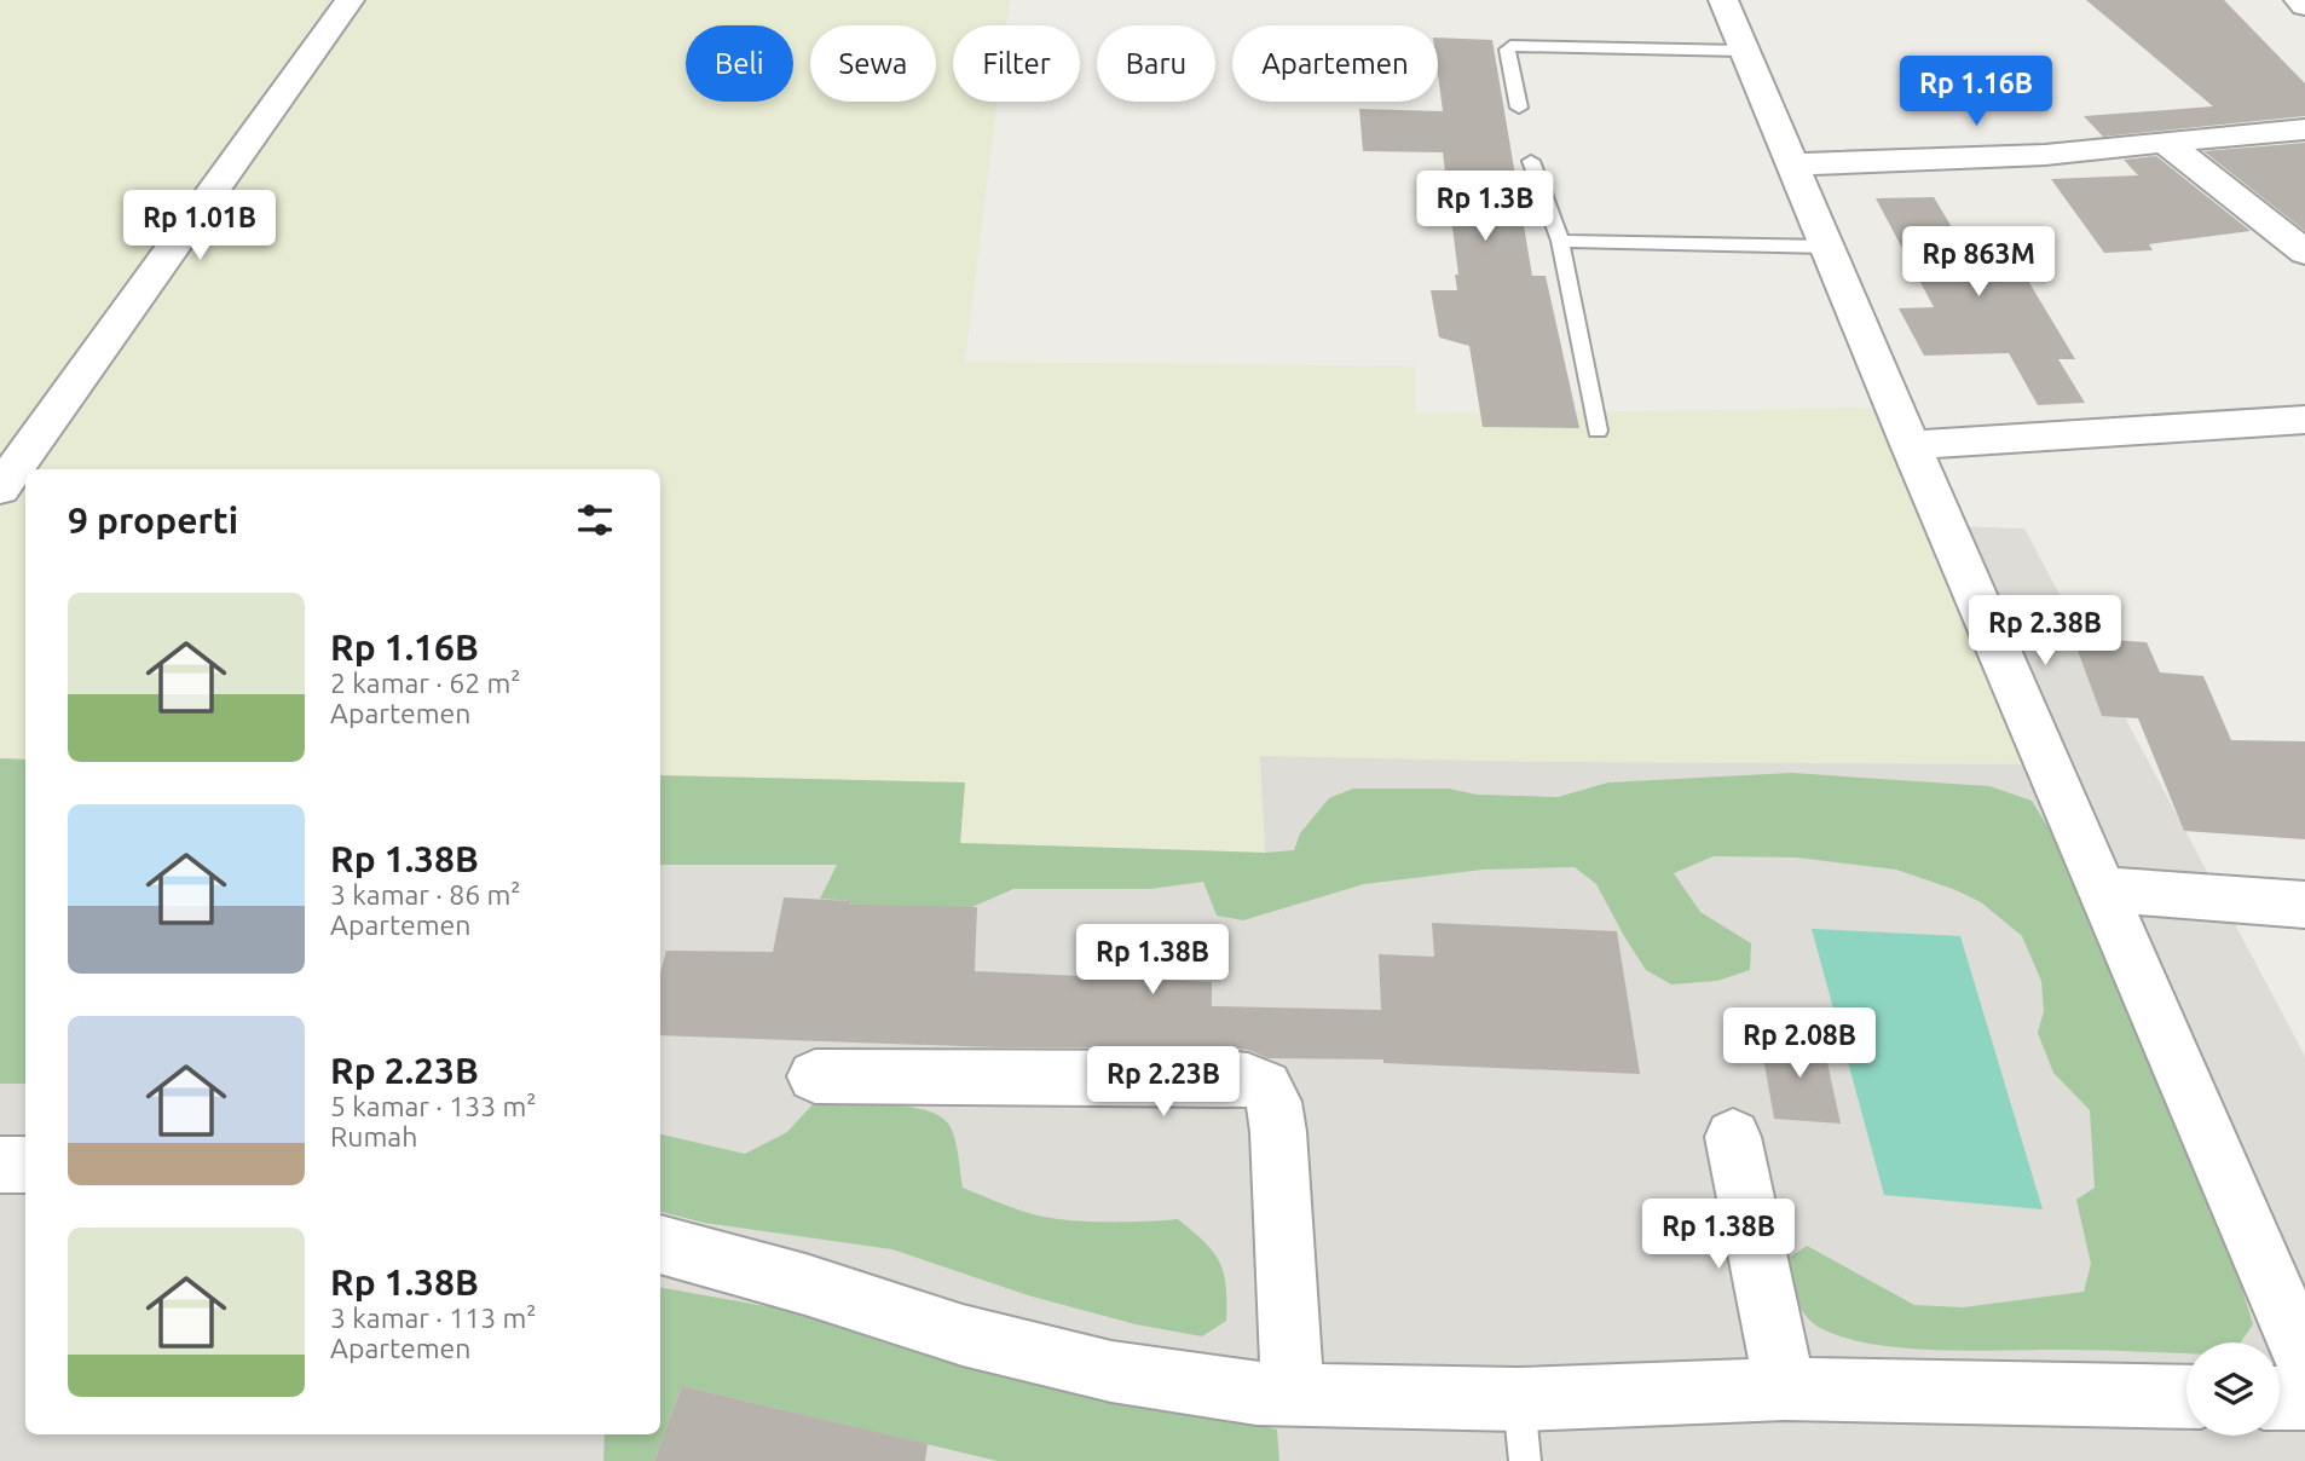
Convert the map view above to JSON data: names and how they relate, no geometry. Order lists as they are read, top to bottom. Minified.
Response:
{"page":{"chip":["Beli","Sewa","Filter","Baru","Apartemen"],"price":["Rp 1.16B","Rp 1.3B","Rp 1.01B","Rp 863M","Rp 2.38B","Rp 1.38B","Rp 2.08B","Rp 2.23B","Rp 1.38B"],"heading":"9 properti","list":[{"name":"Rp 1.16B","note":"2 kamar · 62 m² · Apartemen"},{"name":"Rp 1.38B","note":"3 kamar · 86 m² · Apartemen"},{"name":"Rp 2.23B","note":"5 kamar · 133 m² · Rumah"},{"name":"Rp 1.38B","note":"3 kamar · 113 m² · Apartemen"}]}}
